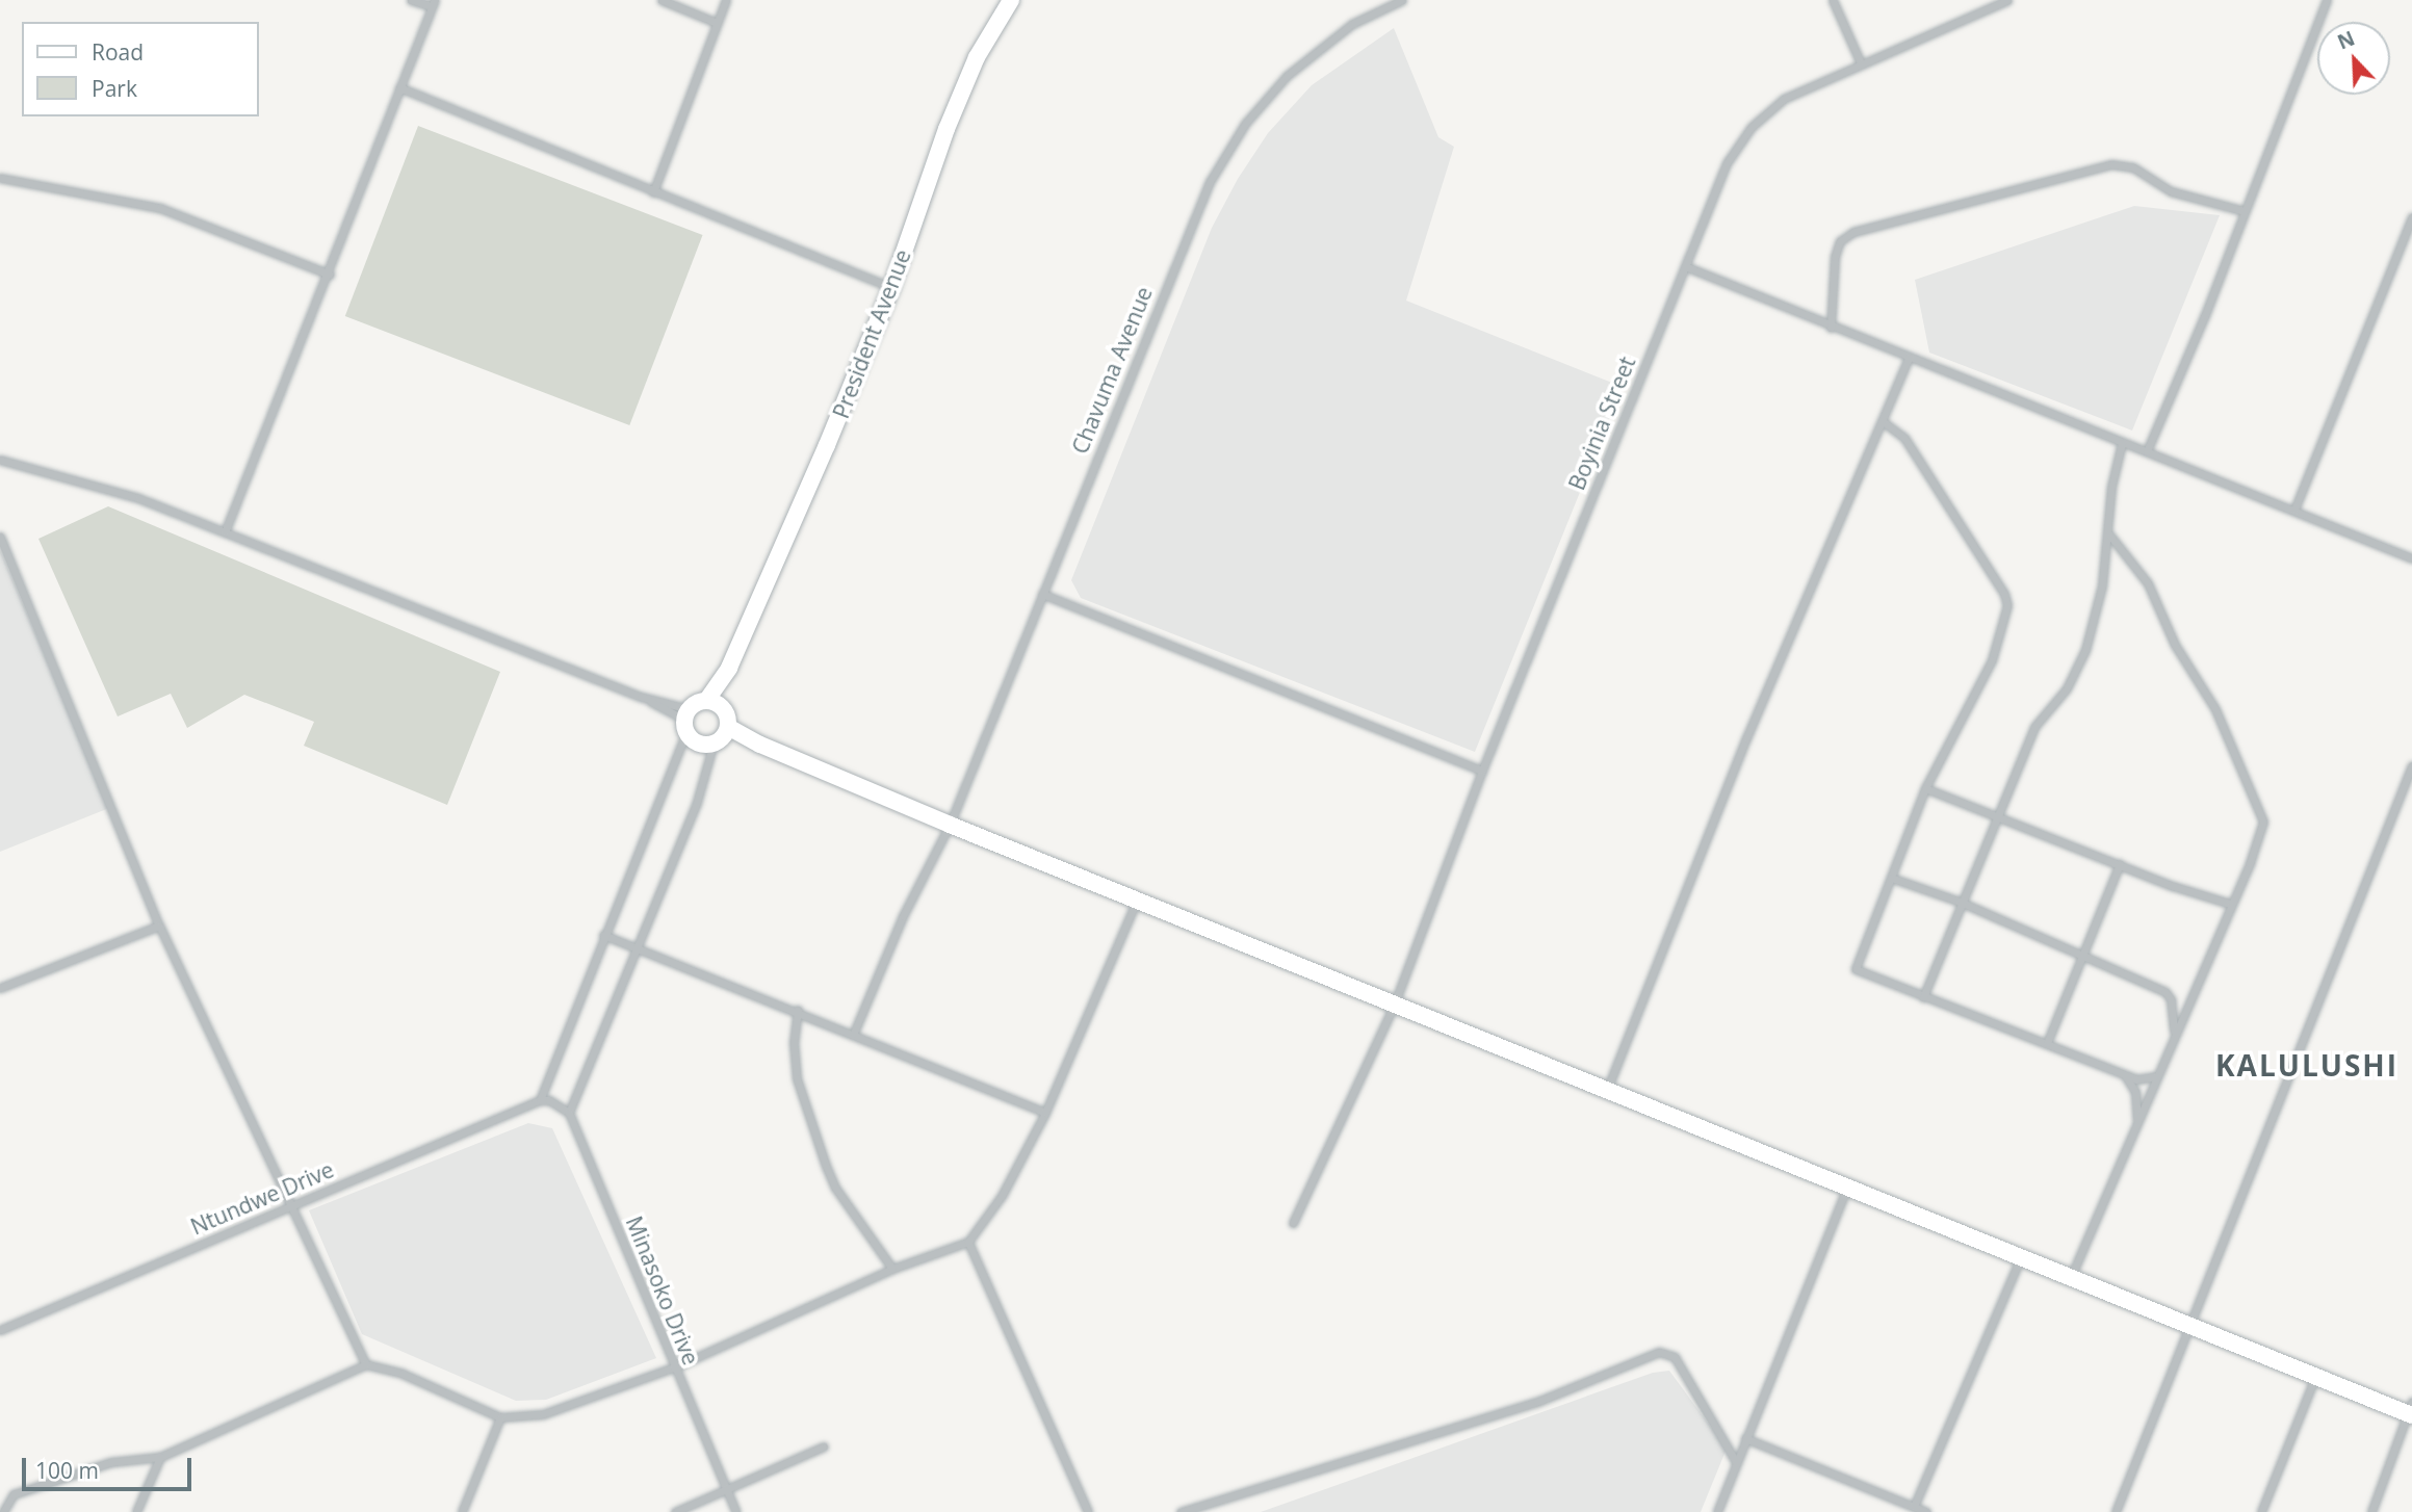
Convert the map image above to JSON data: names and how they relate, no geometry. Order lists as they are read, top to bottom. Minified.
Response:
{"streets":{"street":["President Avenue","Chavuma Avenue","Boyinia Street","Ntundwe Drive","Minasoko Drive"]},"districts":["KALULUSHI"],"legend":["Road","Park"],"scale_bar":"100 m","north":"top left"}
